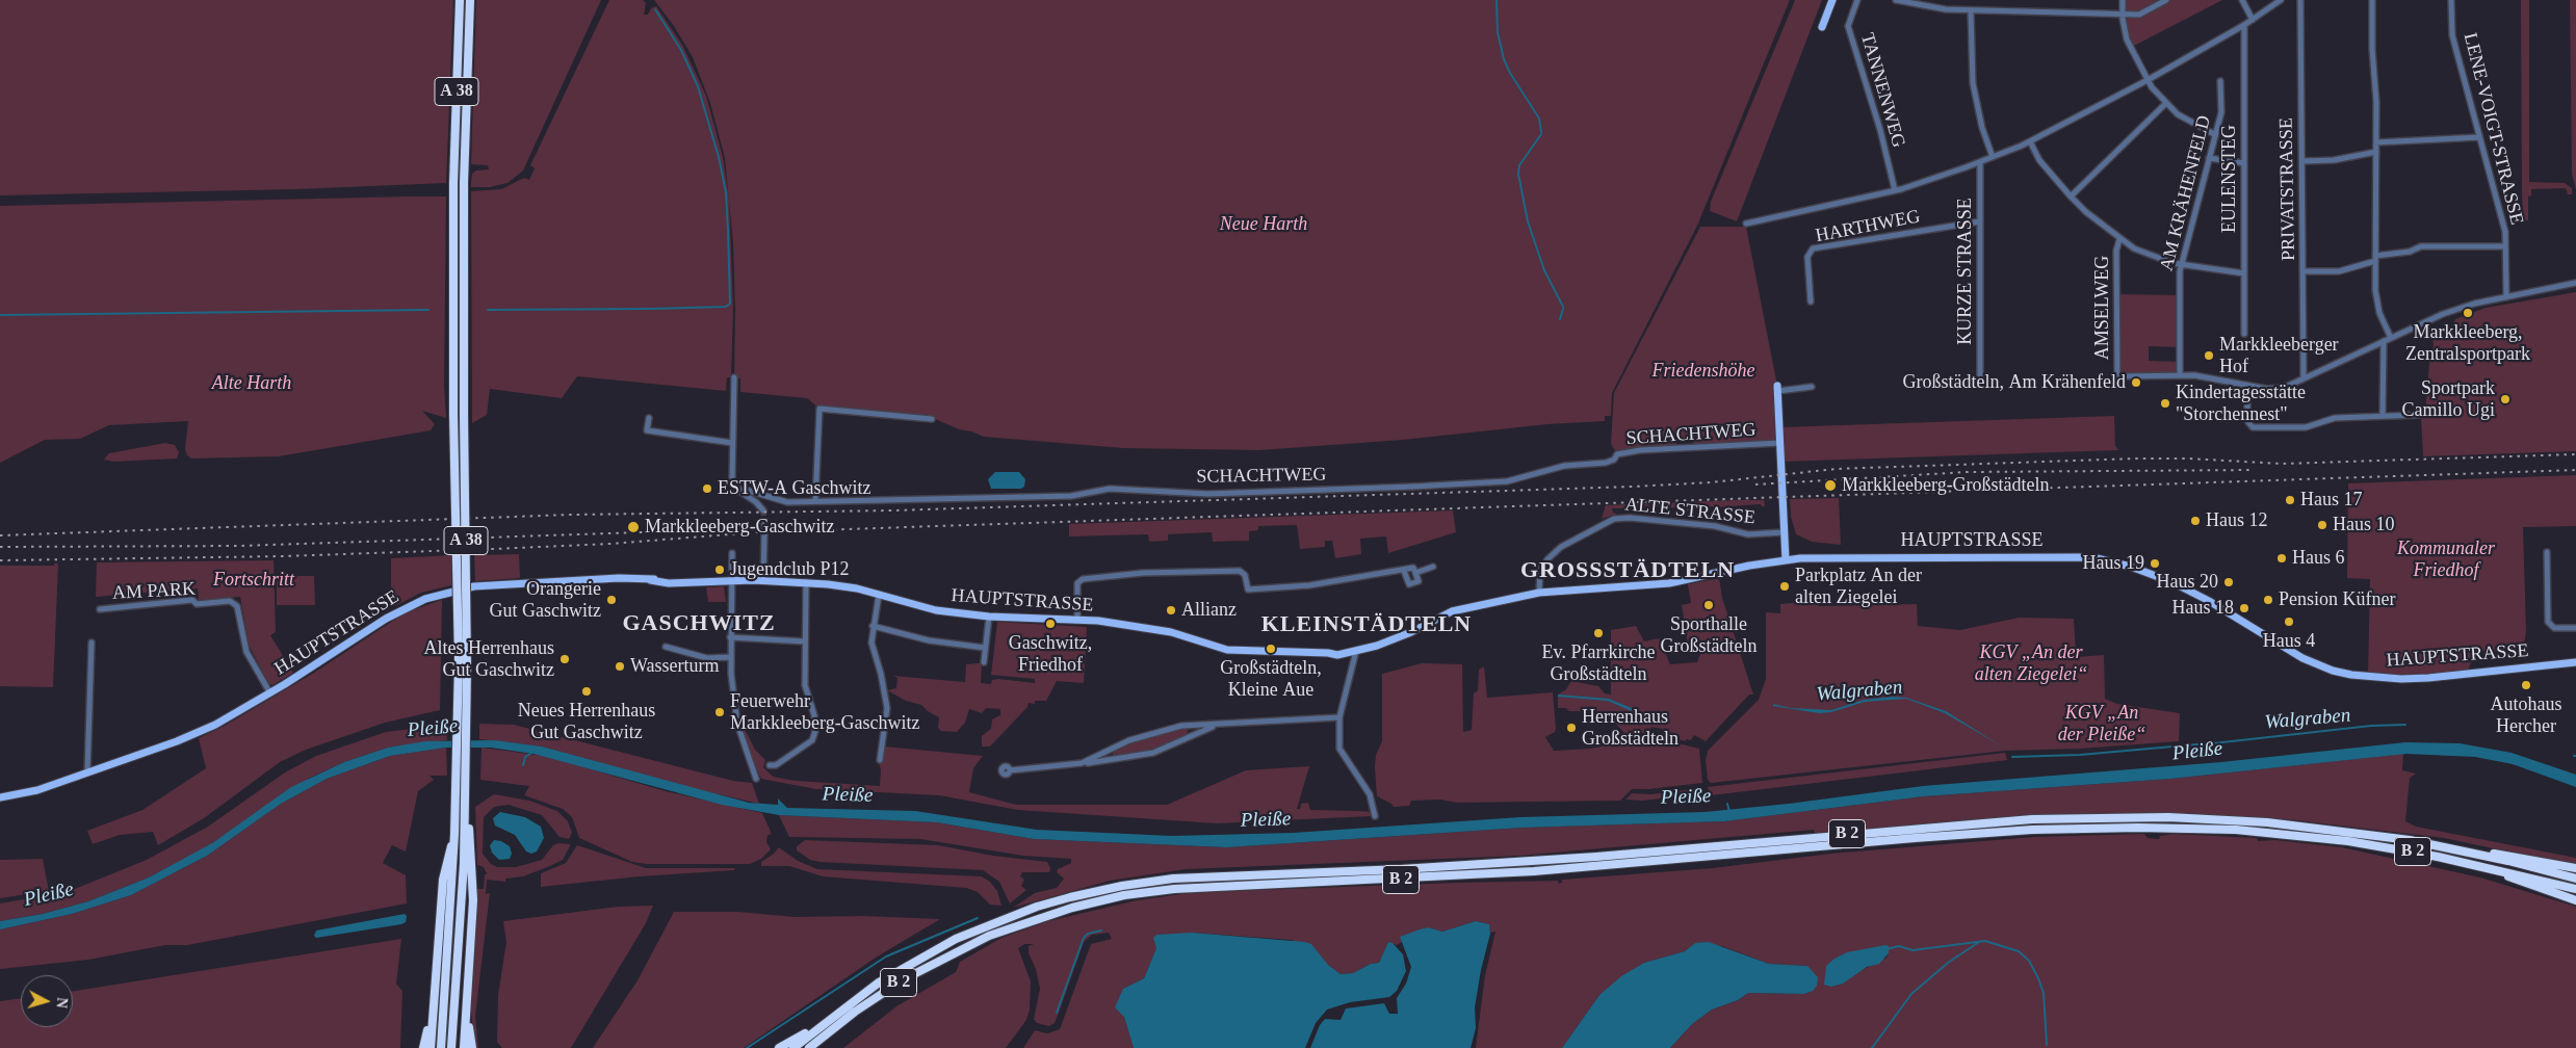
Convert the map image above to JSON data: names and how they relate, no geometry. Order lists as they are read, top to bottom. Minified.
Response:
{"streets":{"highway":["A 38","B 2"],"main road":["HAUPTSTRASSE"],"street":["TANNENWEG","LENE-VOIGT-STRASSE","EULENSTEG","PRIVATSTRASSE","AM KRÄHENFELD","HARTHWEG","KURZE STRASSE","AMSELWEG","SCHACHTWEG","ALTE STRASSE","AM PARK"]},"crossings":[["AM KRÄHENFELD","AMSELWEG"],["HARTHWEG","KURZE STRASSE"],["ALTE STRASSE","HAUPTSTRASSE"],["HAUPTSTRASSE","AM PARK"]],"districts":["GROSSSTÄDTELN","GASCHWITZ","KLEINSTÄDTELN"],"water":["Walgraben","Pleiße"],"parks":["Neue Harth","Friedenshöhe","Alte Harth","Kommunaler Friedhof","Fortschritt","KGV „An der alten Ziegelei“","KGV „An der Pleiße“"],"places":["Markkleeberg, Zentralsportpark","Markkleeberger Hof","Großstädteln, Am Krähenfeld","Sportpark Camillo Ugi","Kindertagesstätte \"Storchennest\"","Markkleeberg-Großstädteln","ESTW-A Gaschwitz","Haus 17","Haus 12","Haus 10","Markkleeberg-Gaschwitz","Haus 6","Haus 19","Jugendclub P12","Haus 20","Parkplatz An der alten Ziegelei","Orangerie Gut Gaschwitz","Pension Küfner","Sporthalle Großstädteln","Haus 18","Allianz","Haus 4","Gaschwitz, Friedhof","Ev. Pfarrkirche Großstädteln","Großstädteln, Kleine Aue","Altes Herrenhaus Gut Gaschwitz","Wasserturm","Autohaus Hercher","Neues Herrenhaus Gut Gaschwitz","Feuerwehr Markkleeberg-Gaschwitz","Herrenhaus Großstädteln"],"north":"right"}
